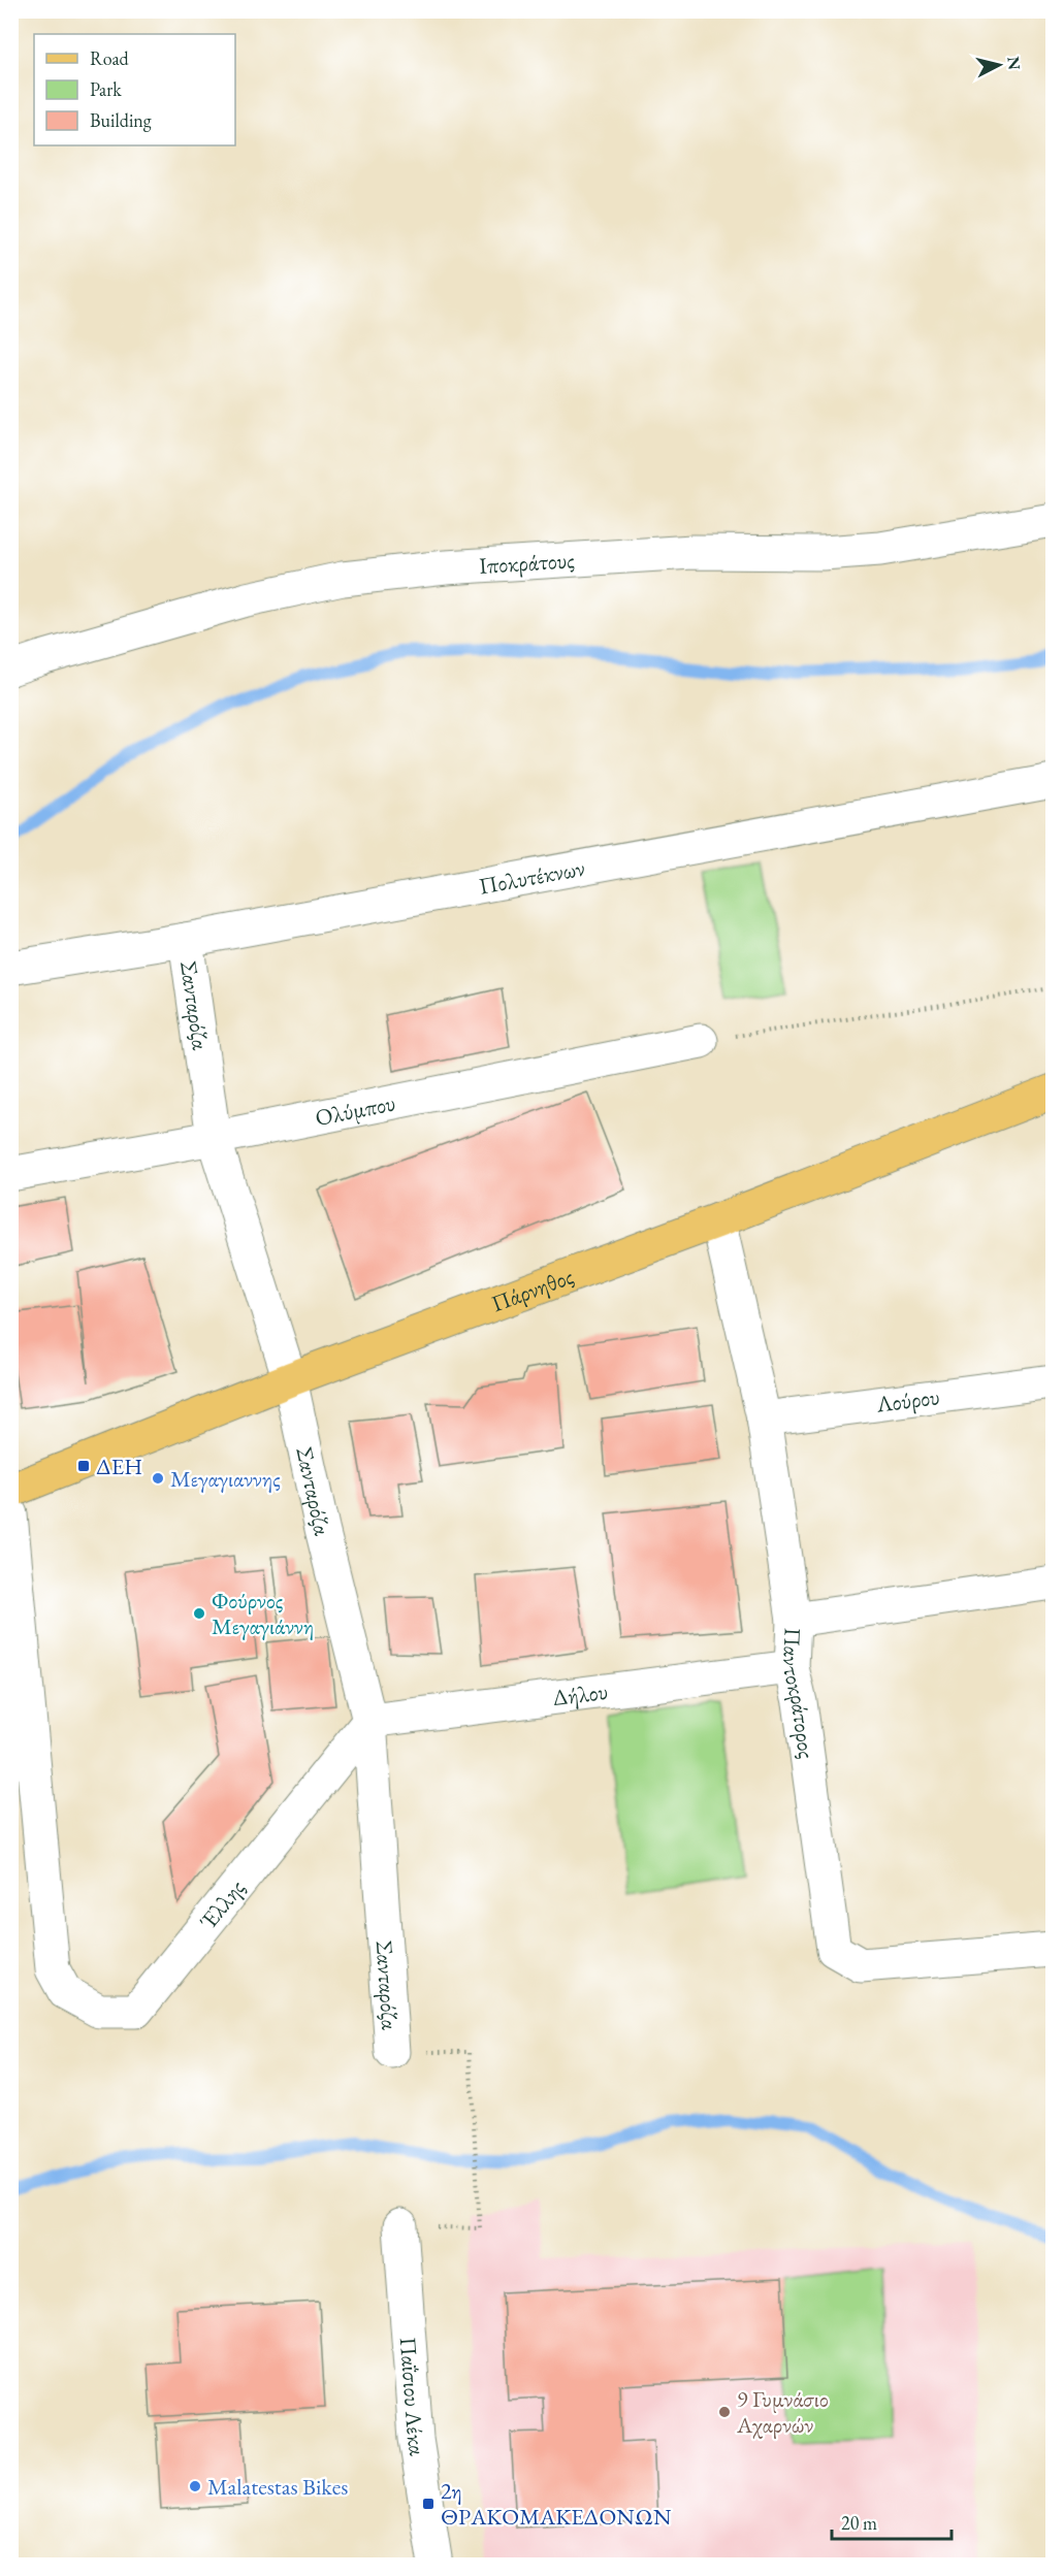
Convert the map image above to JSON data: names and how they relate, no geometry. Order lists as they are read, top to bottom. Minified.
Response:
{"streets":{"main road":["Πάρνηθος"],"street":["Ιποκράτους","Πολυτέκνων","Σανταρόζα","Ολύμπου","Λούρου","Δήλου","Παντοκράτορος","Έλλης","Παΐσιου Λέκα"]},"crossings":[["Πολυτέκνων","Σανταρόζα"],["Σανταρόζα","Ολύμπου"],["Σανταρόζα","Πάρνηθος"],["Σανταρόζα","Δήλου"],["Σανταρόζα","Έλλης"],["Πάρνηθος","Παντοκράτορος"],["Λούρου","Παντοκράτορος"],["Δήλου","Παντοκράτορος"],["Δήλου","Έλλης"]],"places":{"transit":["ΔΕΗ","2η ΘΡΑΚΟΜΑΚΕΔΟΝΩΝ"],"other":["Μεγαγιαννης","Φούρνος Μεγαγιάννη","9 Γυμνάσιο Αχαρνών","Malatestas Bikes"]},"legend":["Road","Park","Building"],"scale_bar":"20 m","north":"right"}
